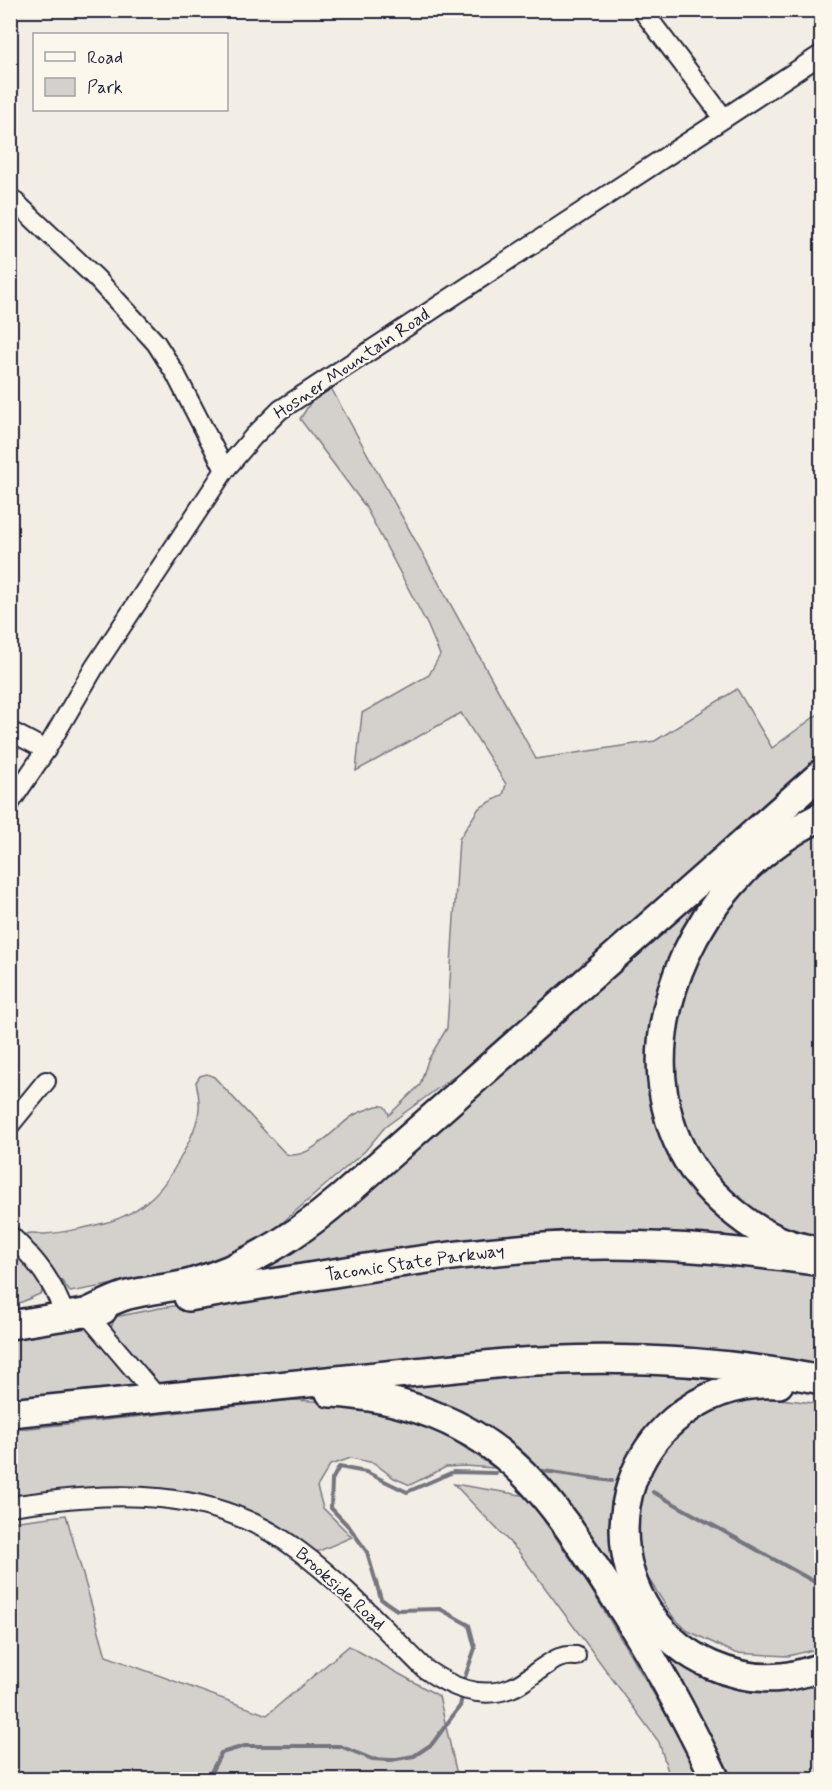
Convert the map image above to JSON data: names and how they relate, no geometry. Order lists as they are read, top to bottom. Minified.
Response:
{"streets":{"highway":["Taconic State Parkway"],"street":["Hosner Mountain Road","Brookside Road"]},"legend":["Road","Park"]}
